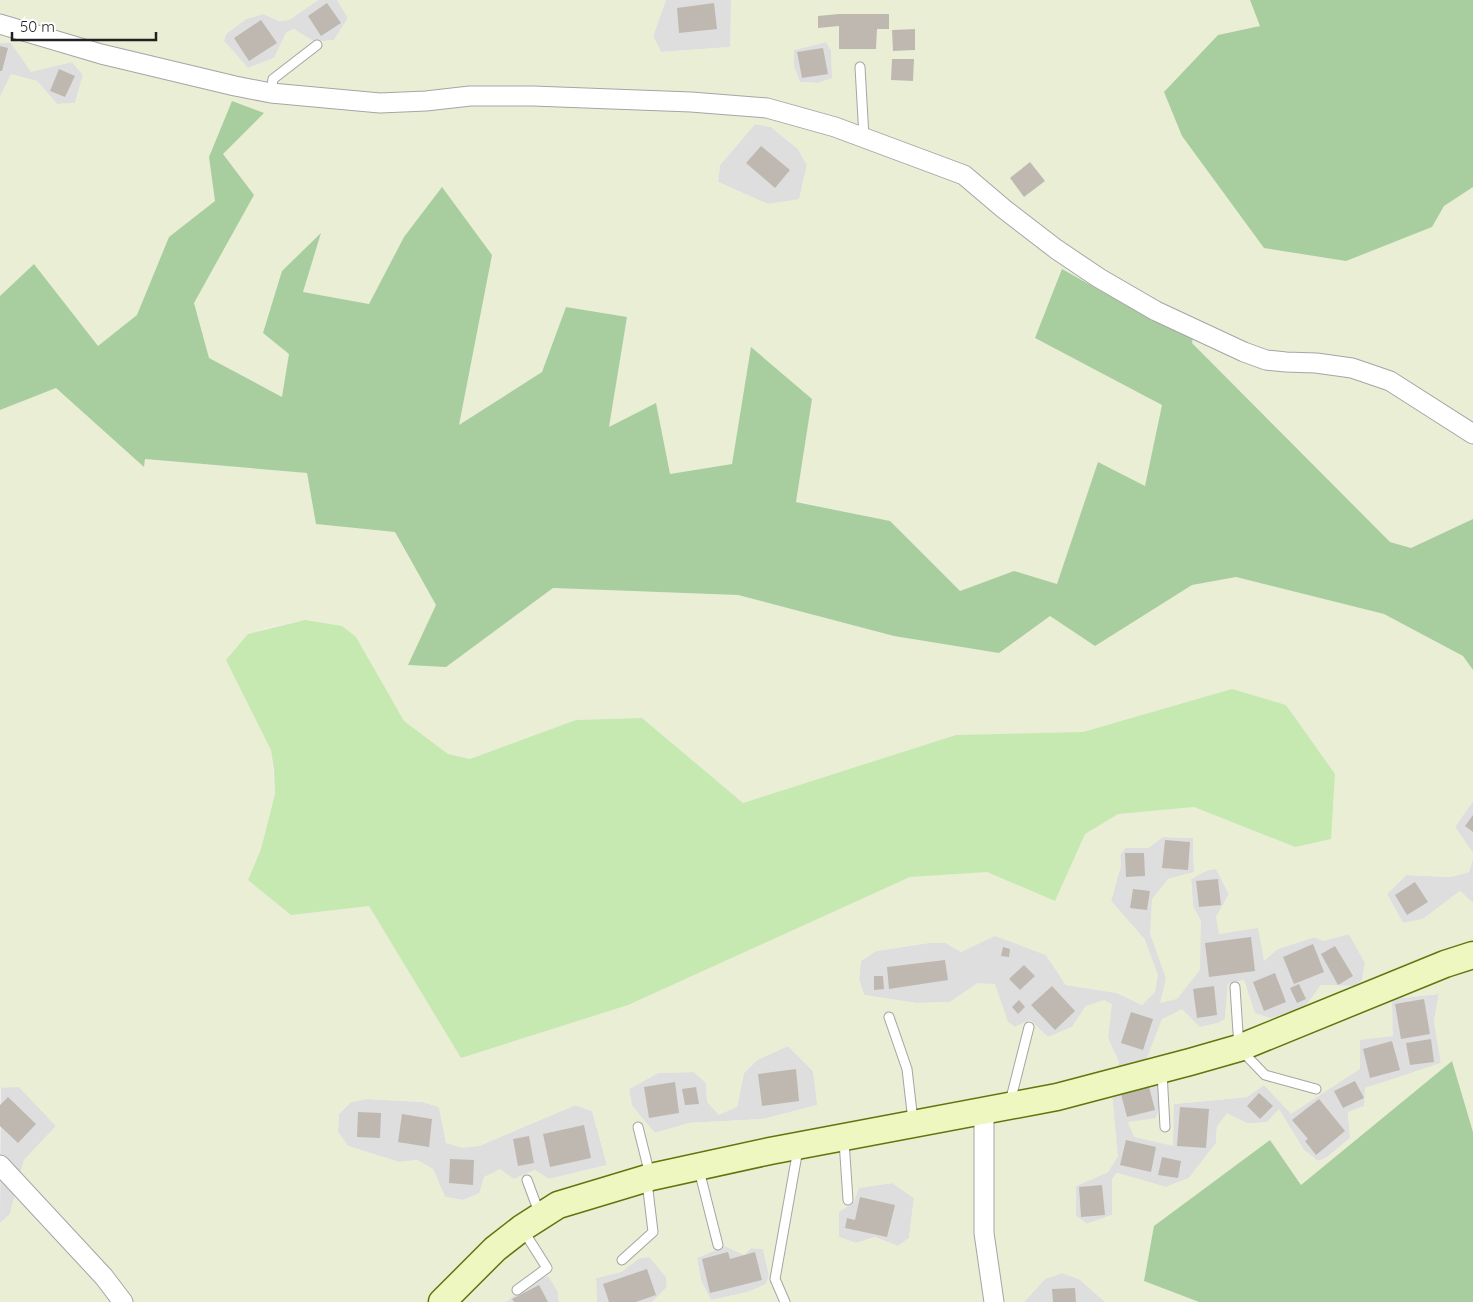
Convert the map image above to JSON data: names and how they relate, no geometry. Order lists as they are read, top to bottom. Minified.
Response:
{"scale_bar":"50 m"}
